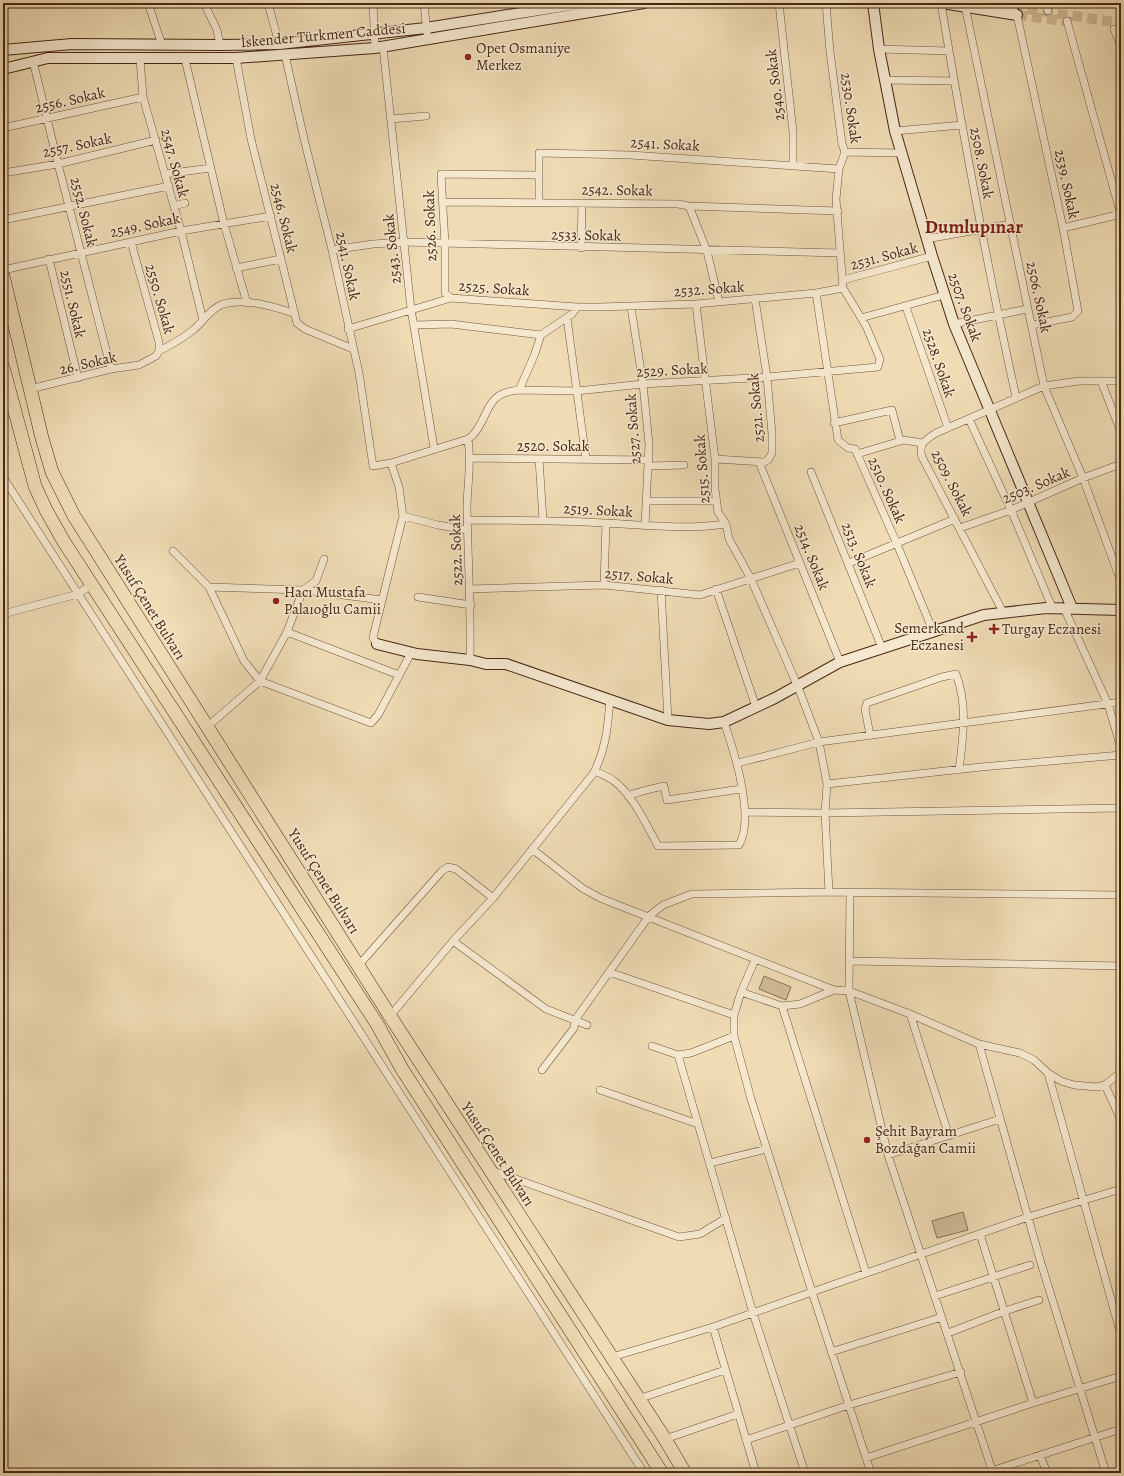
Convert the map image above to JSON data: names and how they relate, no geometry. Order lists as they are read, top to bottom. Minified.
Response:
{"streets":{"highway":["Yusuf Çenet Bulvarı"],"street":["İskender Türkmen Caddesi","2540. Sokak","2556. Sokak","2530. Sokak","2541. Sokak","2557. Sokak","2547. Sokak","2508. Sokak","2539. Sokak","2542. Sokak","2552. Sokak","2546. Sokak","2549. Sokak","2526. Sokak","2533. Sokak","2543. Sokak","2531. Sokak","2525. Sokak","2532. Sokak","2506. Sokak","2550. Sokak","2551. Sokak","2507. Sokak","26. Sokak","2528. Sokak","2529. Sokak","2521. Sokak","2527. Sokak","2520. Sokak","2515. Sokak","2509. Sokak","2503. Sokak","2510. Sokak","2519. Sokak","2522. Sokak","2513. Sokak","2514. Sokak","2517. Sokak"]},"crossings":[["İskender Türkmen Caddesi","2541. Sokak"],["İskender Türkmen Caddesi","2547. Sokak"],["İskender Türkmen Caddesi","2552. Sokak"],["İskender Türkmen Caddesi","2546. Sokak"],["İskender Türkmen Caddesi","2543. Sokak"],["2540. Sokak","2541. Sokak"],["2556. Sokak","2547. Sokak"],["2556. Sokak","2552. Sokak"],["2530. Sokak","2541. Sokak"],["2530. Sokak","2542. Sokak"],["2530. Sokak","2533. Sokak"],["2530. Sokak","2531. Sokak"],["2530. Sokak","2532. Sokak"],["2541. Sokak","2542. Sokak"],["2541. Sokak","2546. Sokak"],["2541. Sokak","2526. Sokak"],["2541. Sokak","2533. Sokak"],["2541. Sokak","2525. Sokak"],["2557. Sokak","2547. Sokak"],["2557. Sokak","2552. Sokak"],["2547. Sokak","2549. Sokak"],["2508. Sokak","2509. Sokak"],["2539. Sokak","2506. Sokak"],["2542. Sokak","2526. Sokak"],["2552. Sokak","2549. Sokak"],["2552. Sokak","26. Sokak"],["2546. Sokak","2549. Sokak"],["2549. Sokak","2550. Sokak"],["2549. Sokak","2551. Sokak"],["2526. Sokak","2533. Sokak"],["2526. Sokak","2525. Sokak"],["2533. Sokak","2543. Sokak"],["2543. Sokak","2525. Sokak"],["2531. Sokak","2507. Sokak"],["2525. Sokak","2532. Sokak"],["2532. Sokak","2521. Sokak"],["2532. Sokak","2527. Sokak"],["2532. Sokak","2515. Sokak"],["2532. Sokak","2510. Sokak"],["2506. Sokak","2509. Sokak"],["2506. Sokak","2503. Sokak"],["2550. Sokak","26. Sokak"],["2551. Sokak","26. Sokak"],["2507. Sokak","2509. Sokak"],["2507. Sokak","2503. Sokak"],["26. Sokak","Yusuf Çenet Bulvarı"],["2528. Sokak","2509. Sokak"],["2529. Sokak","2521. Sokak"],["2529. Sokak","2527. Sokak"],["2529. Sokak","2515. Sokak"],["2529. Sokak","2510. Sokak"],["2529. Sokak","2522. Sokak"],["2521. Sokak","2515. Sokak"],["2521. Sokak","2514. Sokak"],["2527. Sokak","2520. Sokak"],["2527. Sokak","2519. Sokak"],["2520. Sokak","2522. Sokak"],["2515. Sokak","2519. Sokak"],["2515. Sokak","2517. Sokak"],["2509. Sokak","2503. Sokak"],["2519. Sokak","2522. Sokak"],["2522. Sokak","2517. Sokak"],["2514. Sokak","2517. Sokak"]],"districts":["Dumlupınar"],"places":{"other":["Opet Osmaniye Merkez","Hacı Mustafa Palaıoğlu Camii","Şehit Bayram Bozdağan Camii"],"health":["Turgay Eczanesi","Semerkand Eczanesi"]}}
